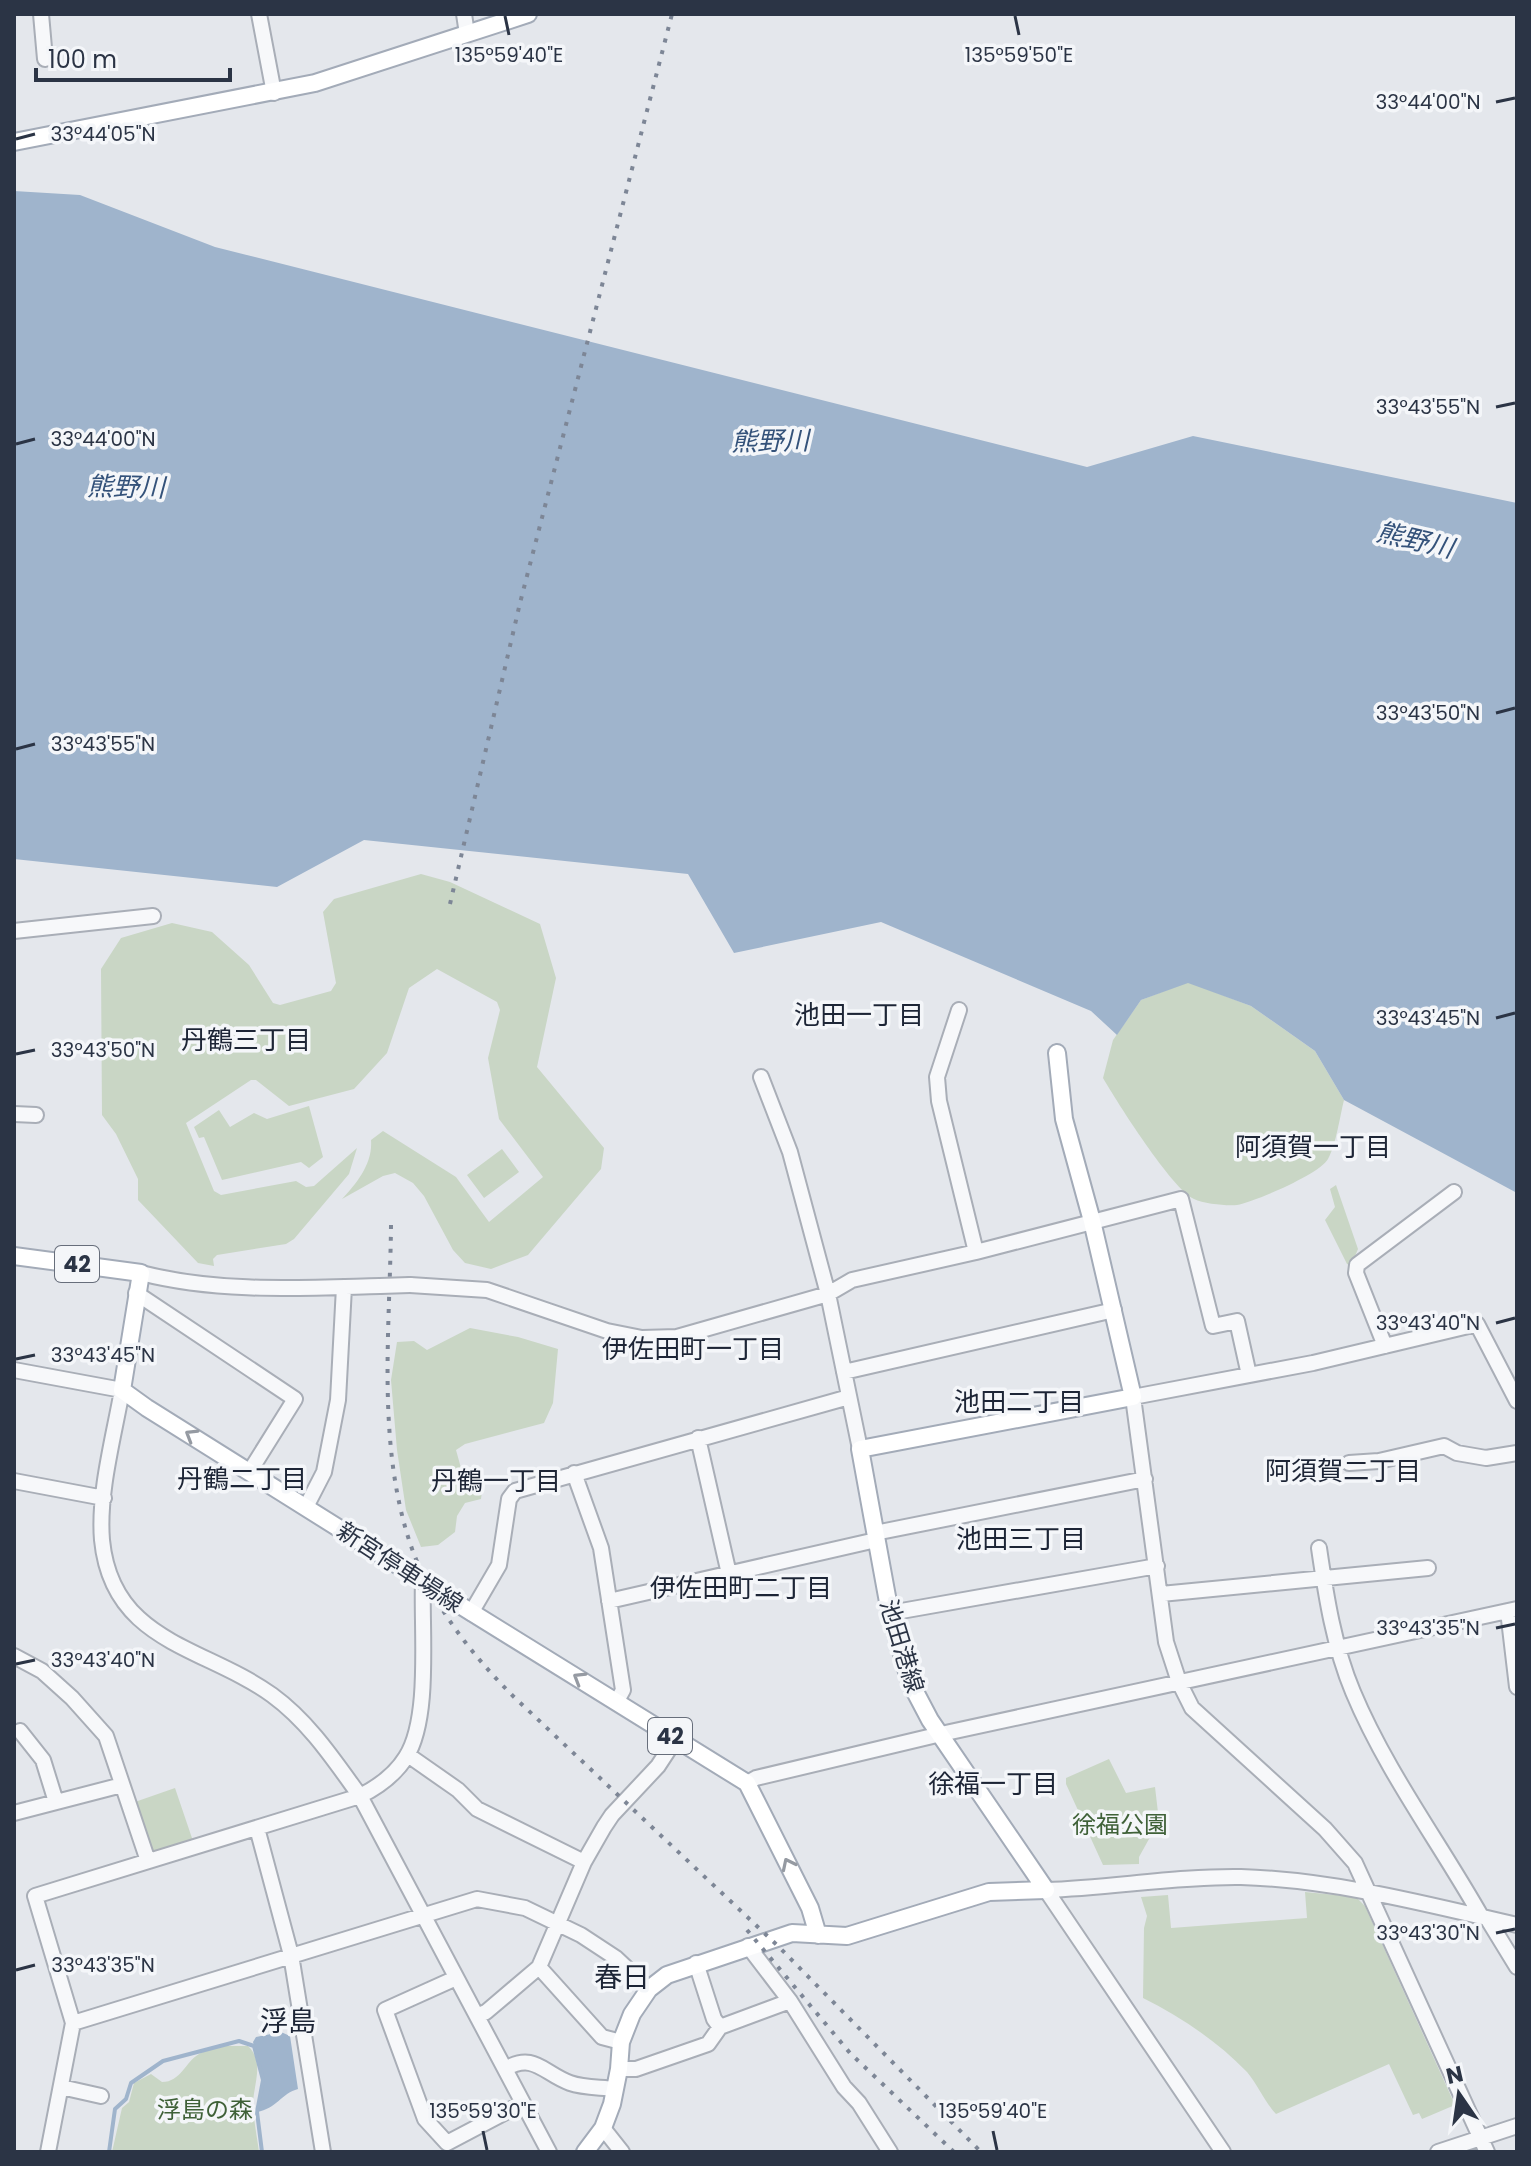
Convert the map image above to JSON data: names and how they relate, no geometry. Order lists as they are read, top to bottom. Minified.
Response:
{"streets":{"main road":["42","新宮停車場線","池田港線"]},"one_way":["新宮停車場線"],"districts":["池田一丁目","丹鶴三丁目","阿須賀一丁目","伊佐田町一丁目","池田二丁目","阿須賀二丁目","丹鶴二丁目","丹鶴一丁目","池田三丁目","伊佐田町二丁目","徐福一丁目","春日","浮島"],"water":["熊野川"],"parks":["徐福公園","浮島の森"],"scale_bar":"100 m","north":"top","coordinates":["135°59'40\"E","135°59'50\"E","33°44'00\"N","33°44'05\"N","33°43'55\"N","33°43'50\"N","33°43'45\"N","33°43'40\"N","33°43'35\"N","33°43'30\"N","135°59'30\"E"]}
